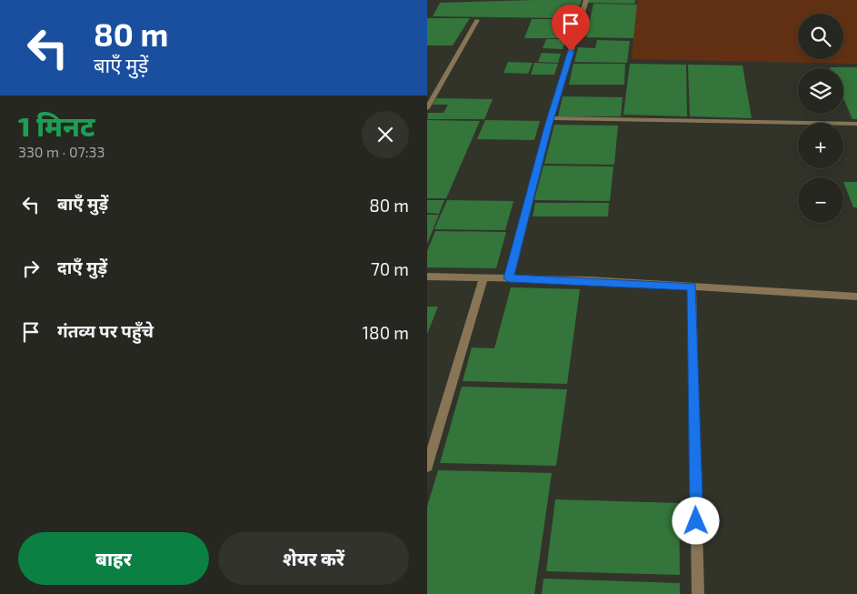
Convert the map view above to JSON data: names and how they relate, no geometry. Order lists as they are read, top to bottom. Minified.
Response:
{"page":{"turn":["80 m","बाएँ मुड़ें"],"map_buttons":["+","−"],"heading":["1 मिनट","330 m · 07:33"],"list":[{"name":"बाएँ मुड़ें","value":"80 m"},{"name":"दाएँ मुड़ें","value":"70 m"},{"name":"गंतव्य पर पहुँचे","value":"180 m"}],"buttons":["बाहर","शेयर करें"]}}
